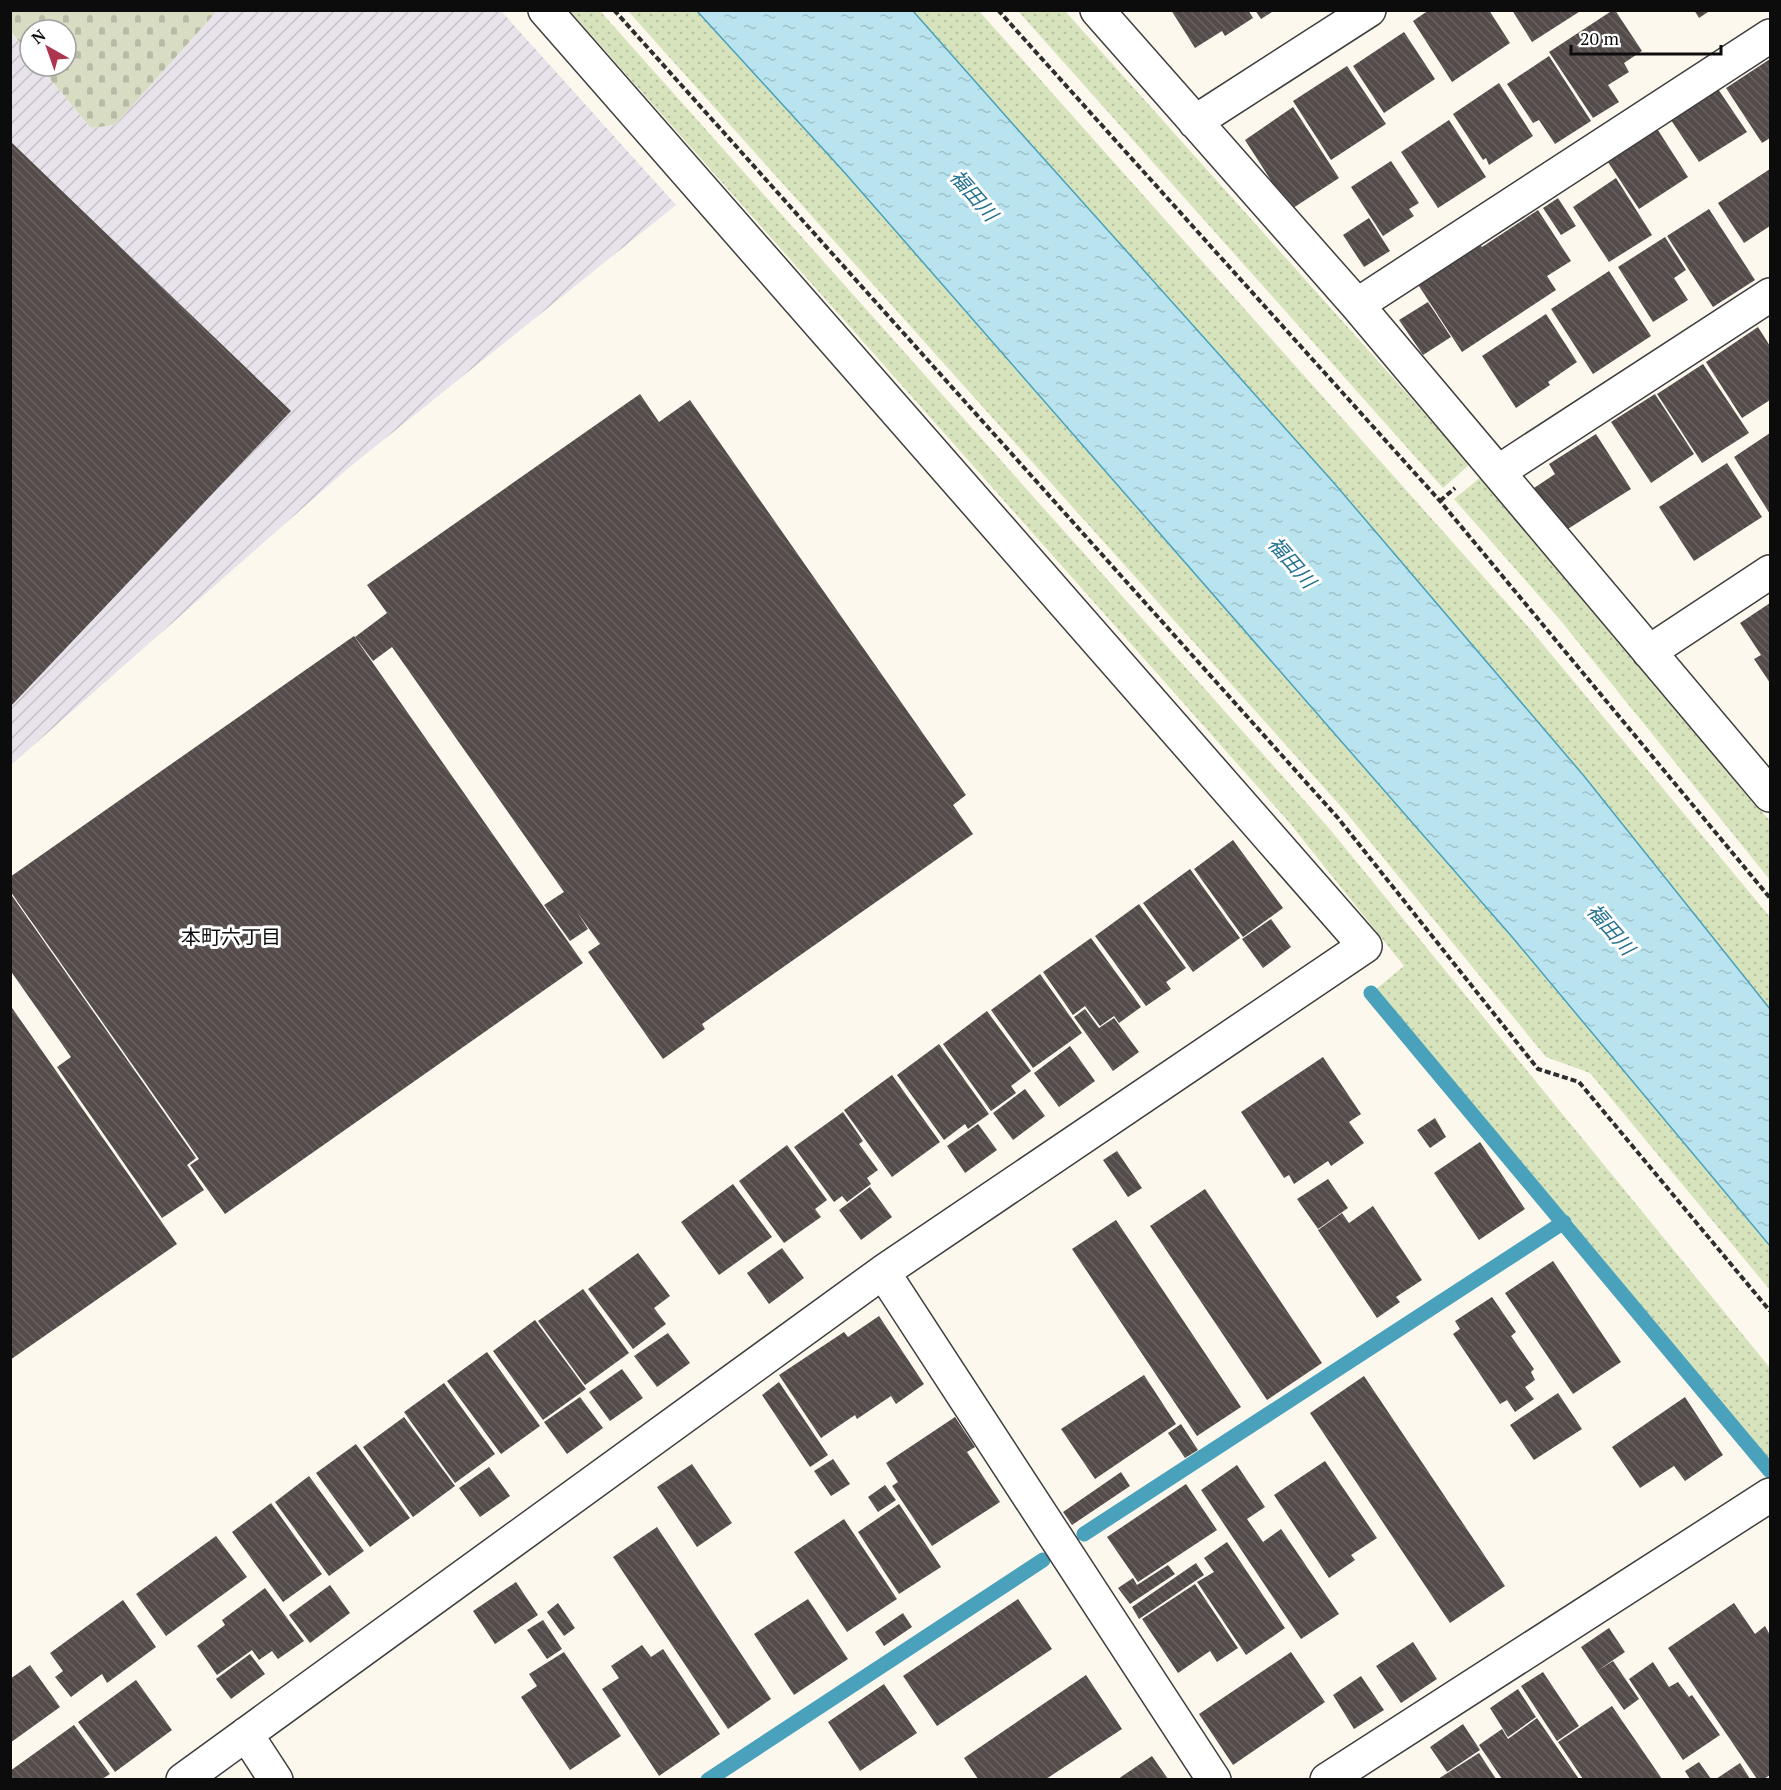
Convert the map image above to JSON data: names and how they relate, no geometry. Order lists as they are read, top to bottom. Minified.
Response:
{"districts":["本町六丁目"],"water":["福田川"],"scale_bar":"20 m","north":"top left"}
